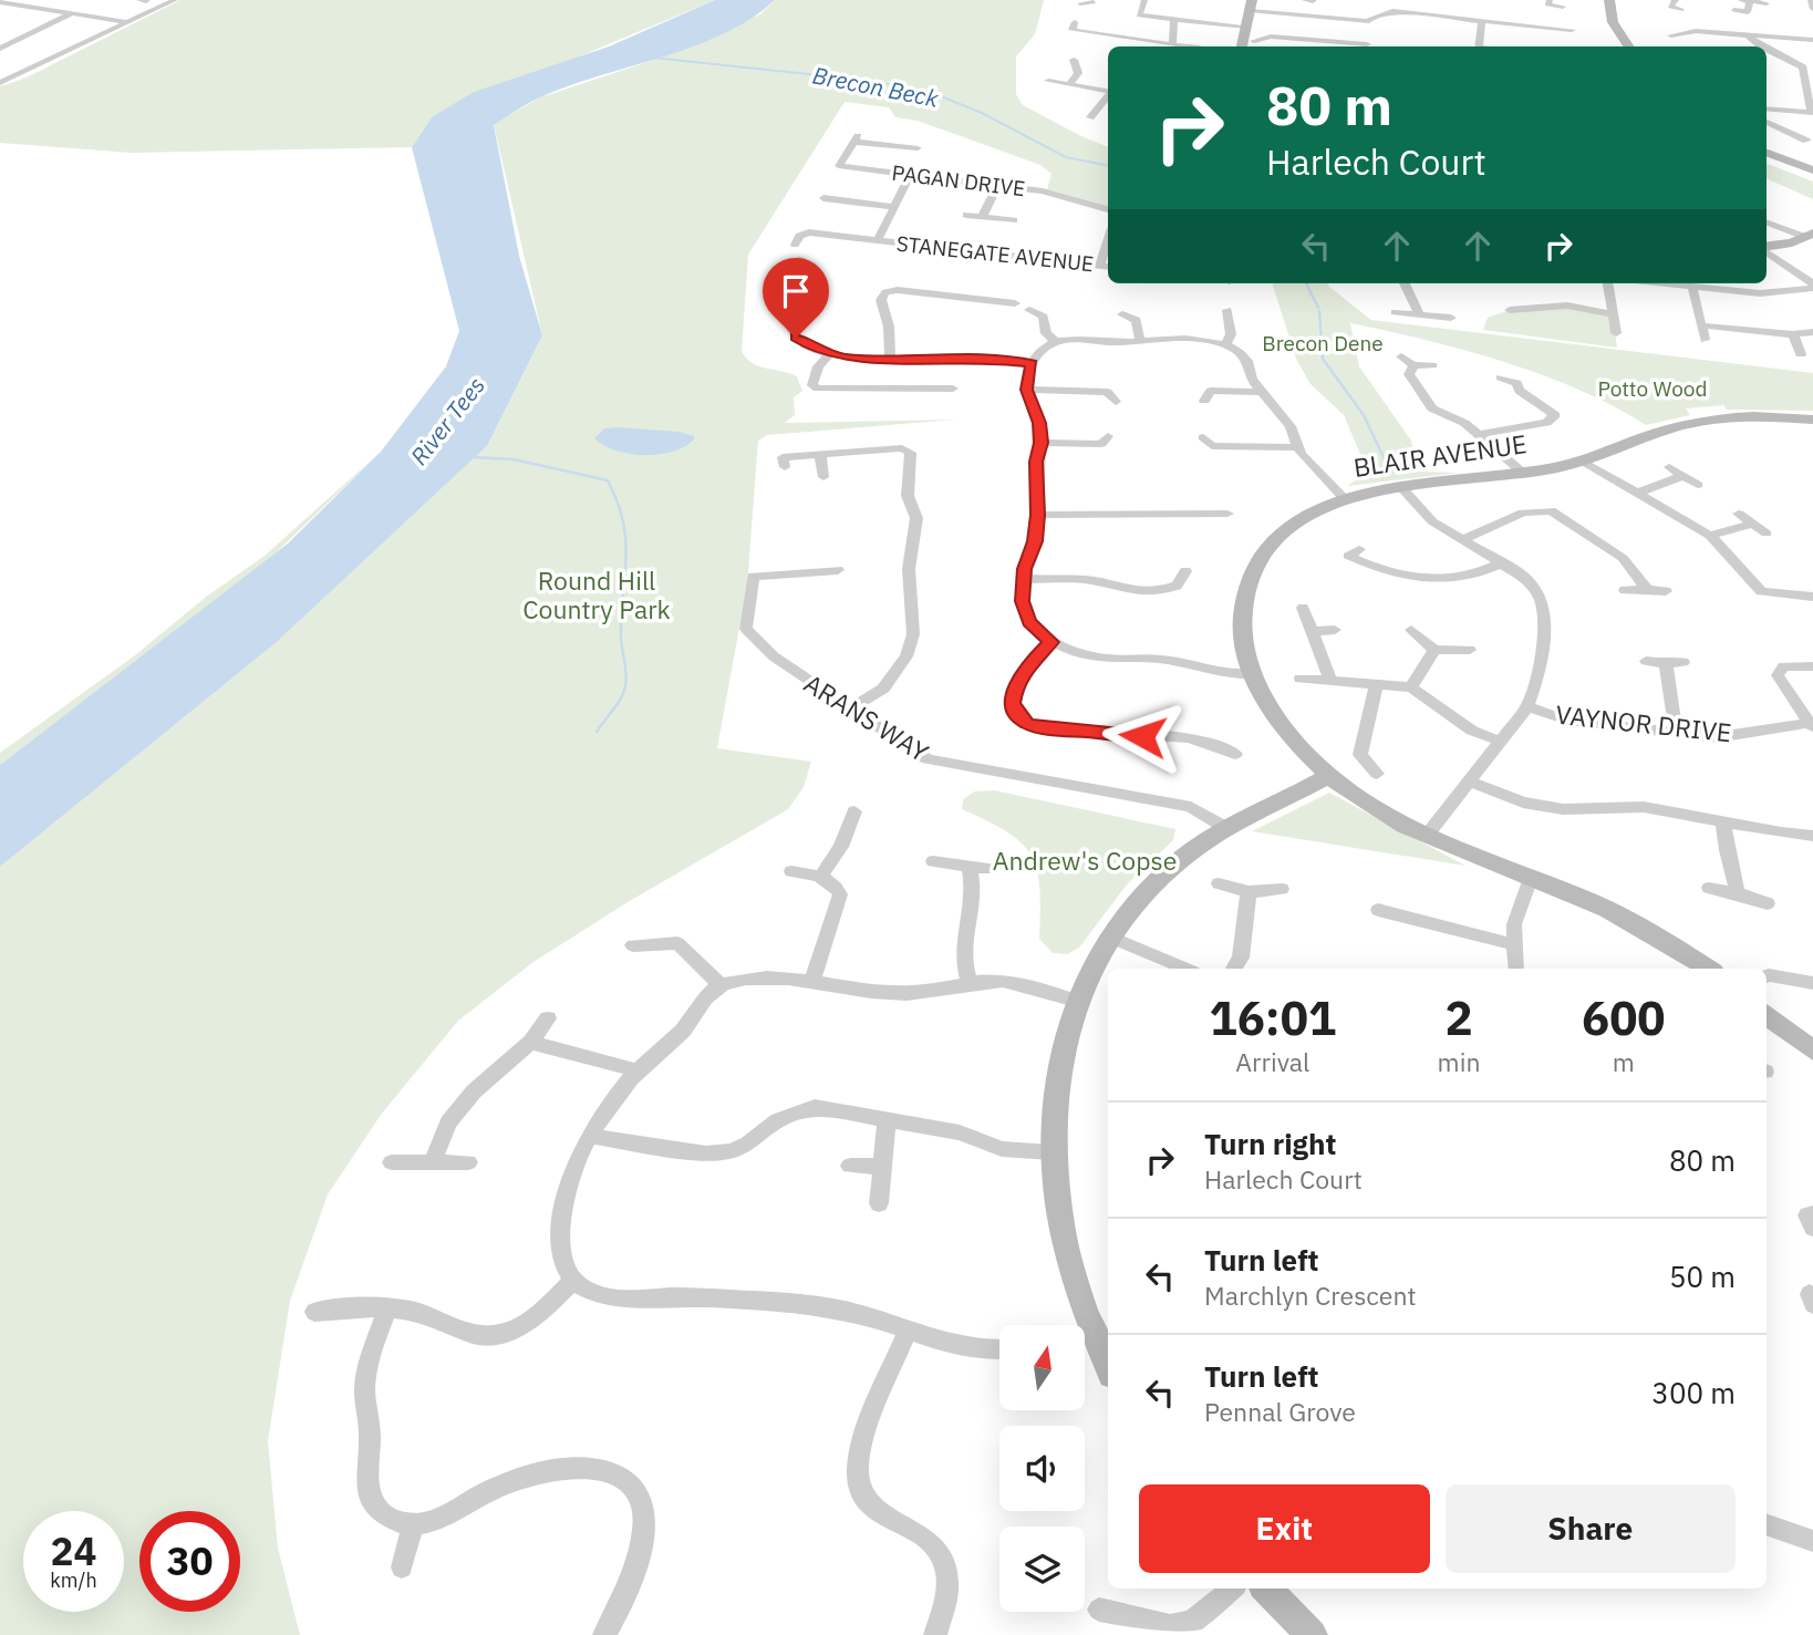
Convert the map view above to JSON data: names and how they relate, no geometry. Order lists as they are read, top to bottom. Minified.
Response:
{"streets":{"street":["PAGAN DRIVE","STANEGATE AVENUE","BLAIR AVENUE","ARANS WAY","VAYNOR DRIVE"]},"water":["Brecon Beck","River Tees"],"parks":["Brecon Dene","Potto Wood","Round Hill Country Park","Andrew's Copse"],"north":"top","page":{"turn":["80 m","Harlech Court"],"eta":["16:01","Arrival","2","min","600","m"],"list":[{"name":"Turn right","note":"Harlech Court","value":"80 m"},{"name":"Turn left","note":"Marchlyn Crescent","value":"50 m"},{"name":"Turn left","note":"Pennal Grove","value":"300 m"}],"buttons":["Exit","Share"],"speed":"24 km/h","limit":"30"}}
